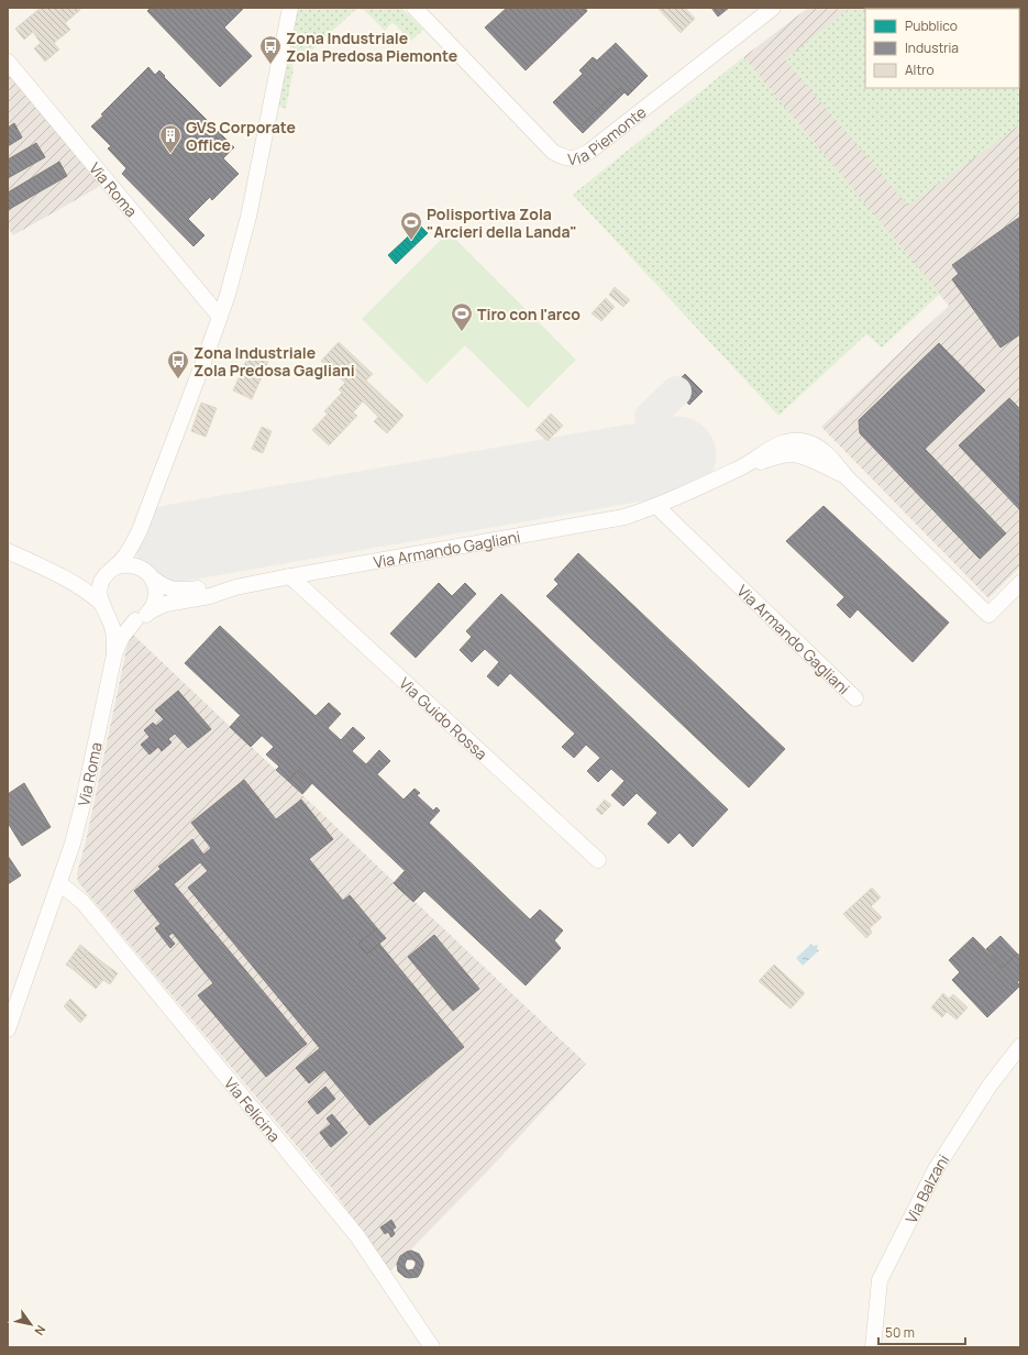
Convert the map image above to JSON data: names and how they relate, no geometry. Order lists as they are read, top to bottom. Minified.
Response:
{"streets":{"street":["Via Piemonte","Via Roma","Via Armando Gagliani","Via Guido Rossa","Via Felicina","Via Balzani"]},"crossings":[["Via Roma","Via Armando Gagliani"],["Via Roma","Via Felicina"],["Via Armando Gagliani","Via Guido Rossa"]],"places":{"bus stop":["Zona Industriale Zola Predosa Piemonte","Zona Industriale Zola Predosa Gagliani"],"building":["GVS Corporate Office"],"sports":["Polisportiva Zola \"Arcieri della Landa\"","Tiro con l'arco"]},"legend":["Pubblico","Industria","Altro"],"scale_bar":"50 m","north":"bottom right"}
